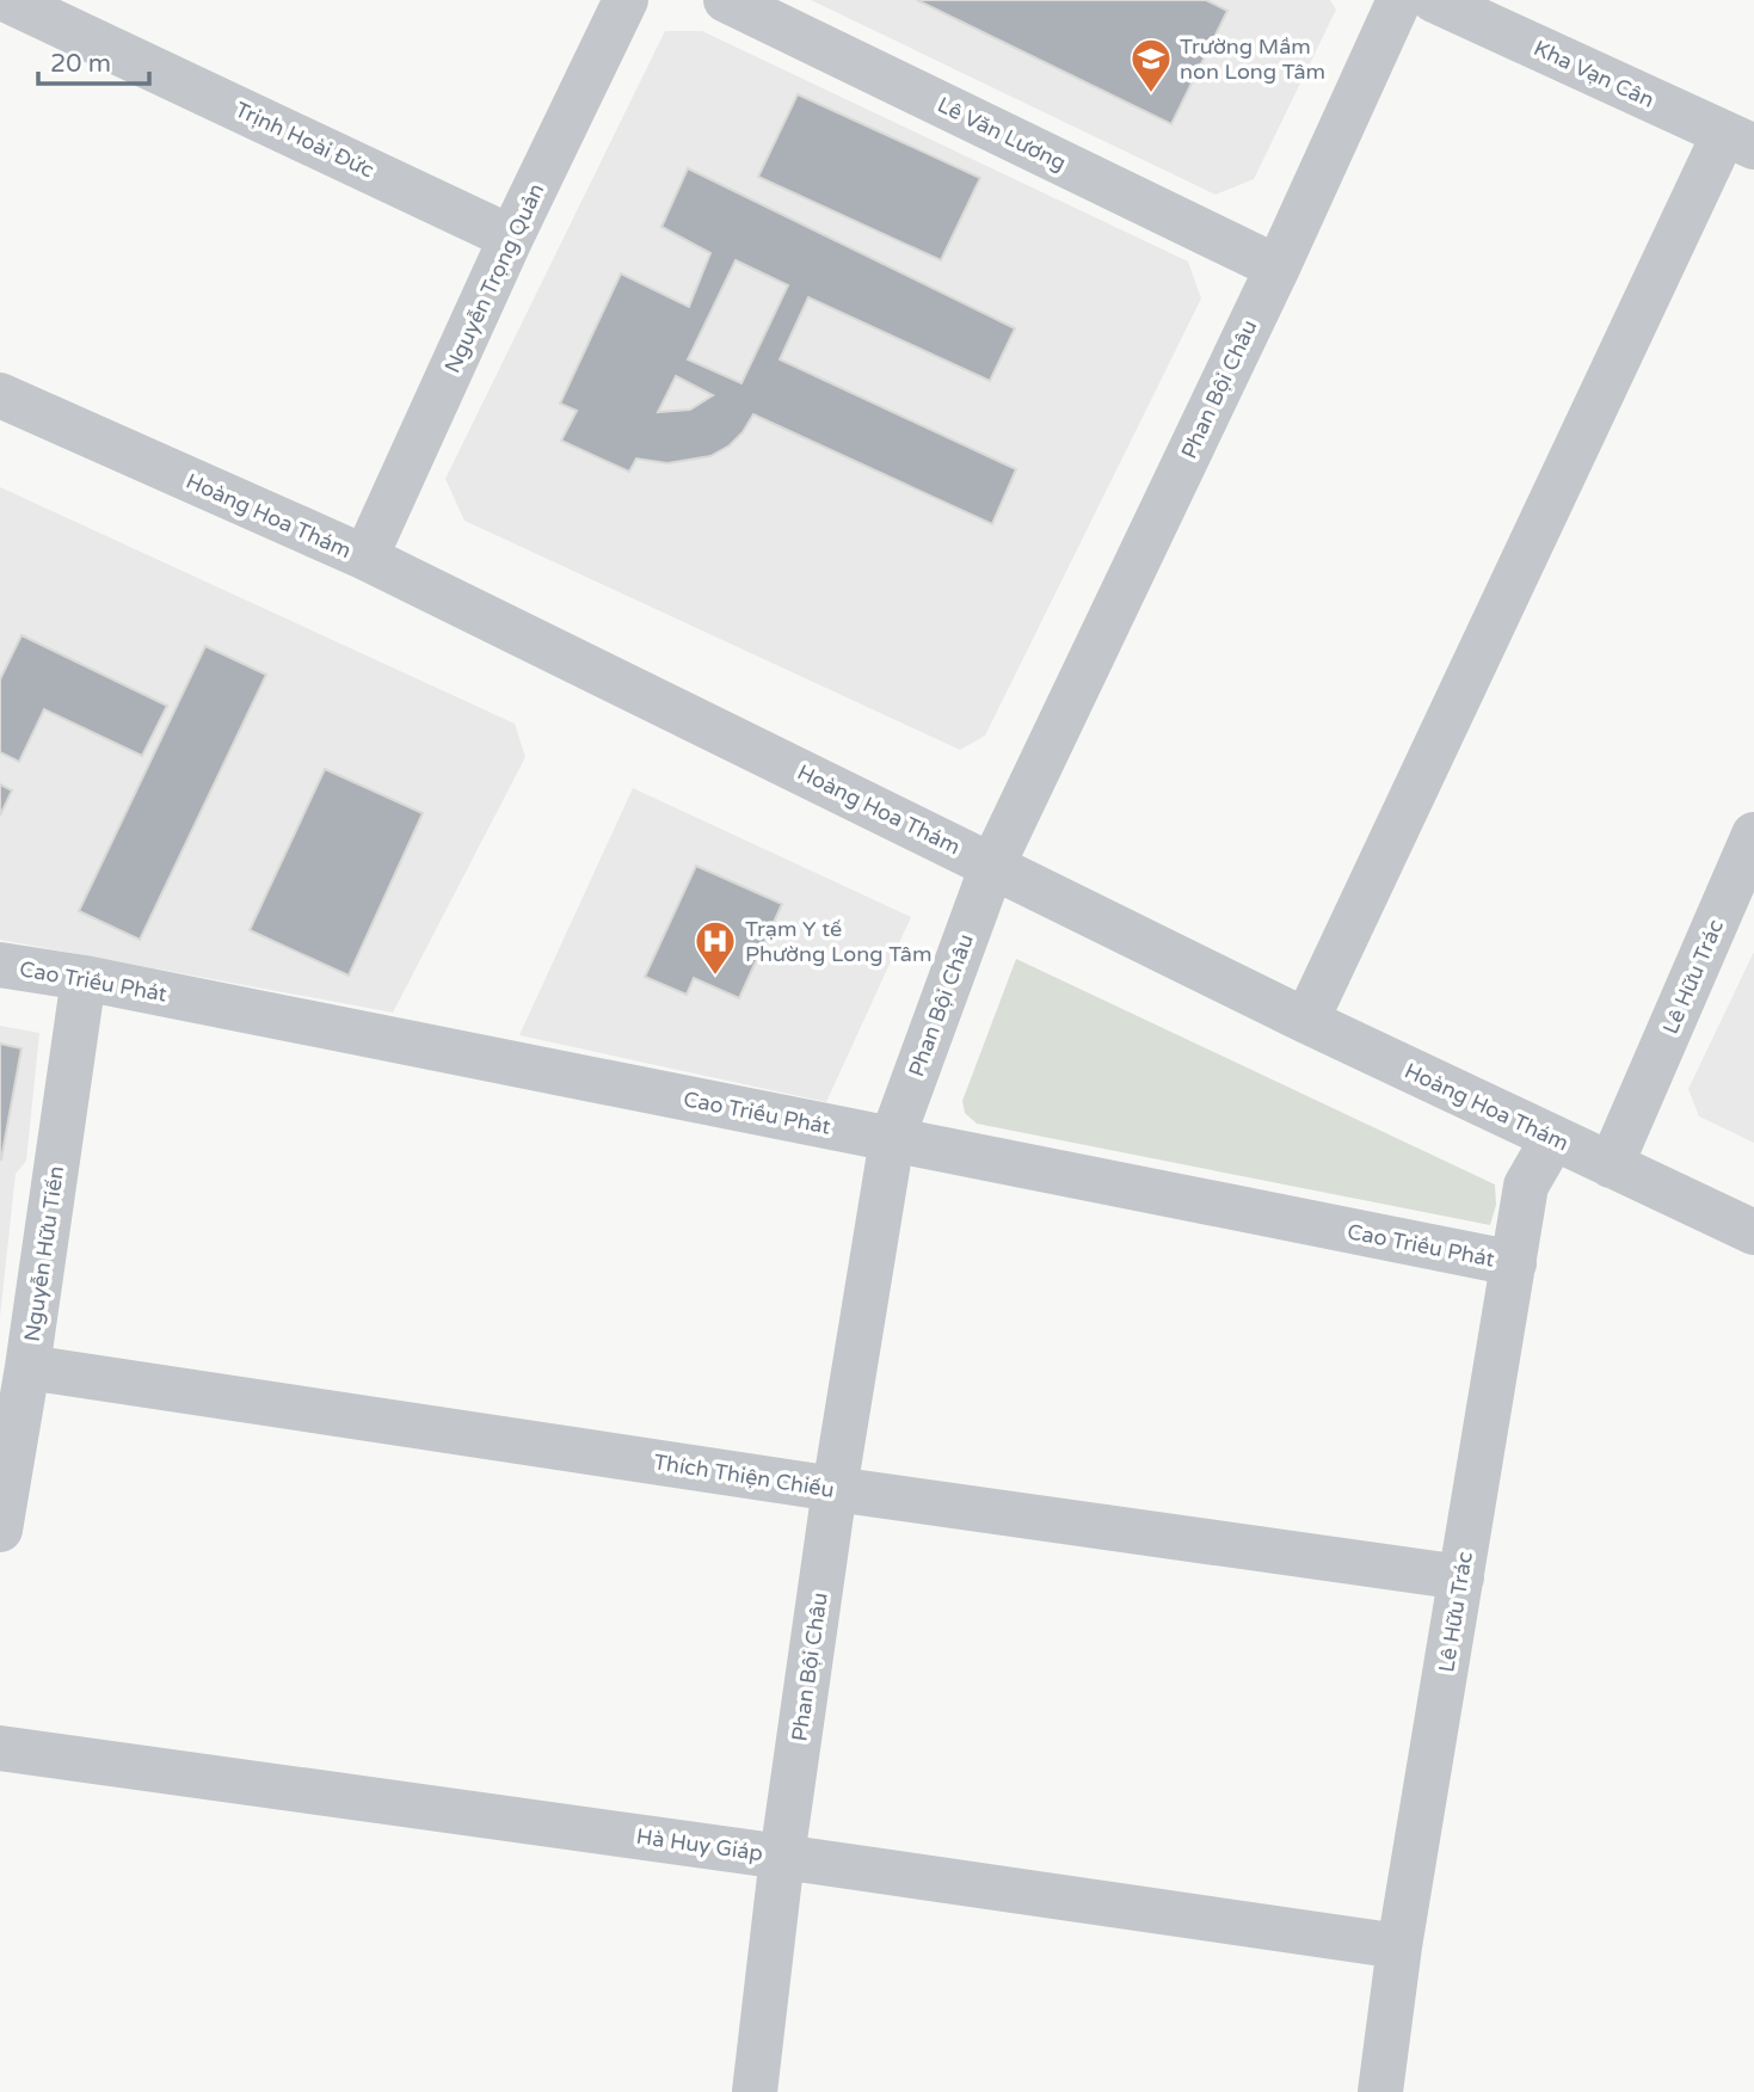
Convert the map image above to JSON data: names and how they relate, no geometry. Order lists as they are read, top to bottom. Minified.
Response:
{"streets":{"street":["Kha Vạn Cân","Lê Văn Lương","Trịnh Hoài Đức","Nguyễn Trọng Quản","Phan Bội Châu","Hoàng Hoa Thám","Lê Hữu Trác","Cao Triều Phát","Nguyễn Hữu Tiến","Thích Thiện Chiếu","Hà Huy Giáp"]},"crossings":[["Lê Văn Lương","Phan Bội Châu"],["Trịnh Hoài Đức","Nguyễn Trọng Quản"],["Nguyễn Trọng Quản","Hoàng Hoa Thám"],["Phan Bội Châu","Hoàng Hoa Thám"],["Phan Bội Châu","Cao Triều Phát"],["Phan Bội Châu","Thích Thiện Chiếu"],["Phan Bội Châu","Hà Huy Giáp"],["Hoàng Hoa Thám","Lê Hữu Trác"],["Lê Hữu Trác","Cao Triều Phát"],["Lê Hữu Trác","Thích Thiện Chiếu"],["Lê Hữu Trác","Hà Huy Giáp"],["Cao Triều Phát","Nguyễn Hữu Tiến"],["Nguyễn Hữu Tiến","Thích Thiện Chiếu"]],"places":{"school or university":["Trường Mầm non Long Tâm"],"hospital":["Trạm Y tế Phường Long Tâm"]},"scale_bar":"20 m"}
